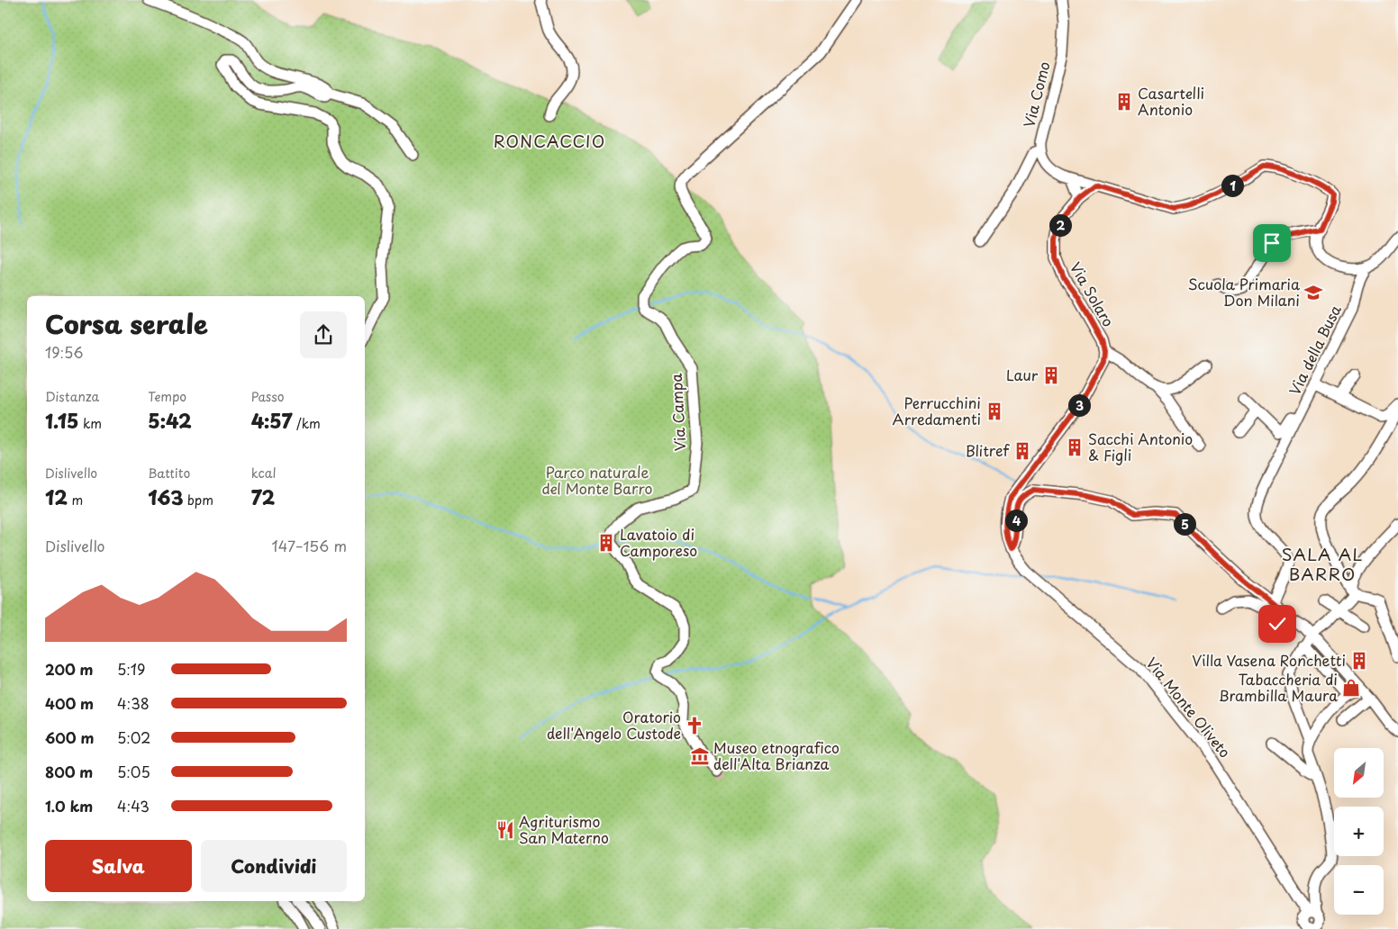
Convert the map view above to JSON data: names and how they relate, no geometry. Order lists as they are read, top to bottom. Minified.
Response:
{"streets":{"street":["Via Como","Via Solaro","Via della Busa","Via Campa","Via Monte Oliveto"]},"crossings":[["Via Como","Via Solaro"],["Via Solaro","Via Monte Oliveto"]],"districts":["RONCACCIO","SALA AL BARRO"],"parks":["Parco naturale del Monte Barro"],"places":{"building":["Casartelli Antonio","Laur","Perrucchini Arredamenti","Sacchi Antonio & Figli","Blitref","Lavatoio di Camporeso","Villa Vasena Ronchetti"],"school or university":["Scuola Primaria Don Milani"],"shop":["Tabaccheria di Brambilla Maura"],"church":["Oratorio dell'Angelo Custode"],"museum":["Museo etnografico dell'Alta Brianza"],"restaurant":["Agriturismo San Materno"]},"north":"bottom left","page":{"pins":["1","2","3","4","5"],"heading":["Corsa serale","19:56"],"stats":[["Distanza","1.15 km"],["Tempo","5:42"],["Passo","4:57 /km"],["Dislivello","12 m"],["Battito","163 bpm"],["kcal","72"]],"chart":["Dislivello","147–156 m"],"list":[{"name":"200 m","note":"5:19"},{"name":"400 m","note":"4:38"},{"name":"600 m","note":"5:02"},{"name":"800 m","note":"5:05"},{"name":"1.0 km","note":"4:43"}],"map_buttons":["+","−"],"buttons":["Salva","Condividi"]}}
